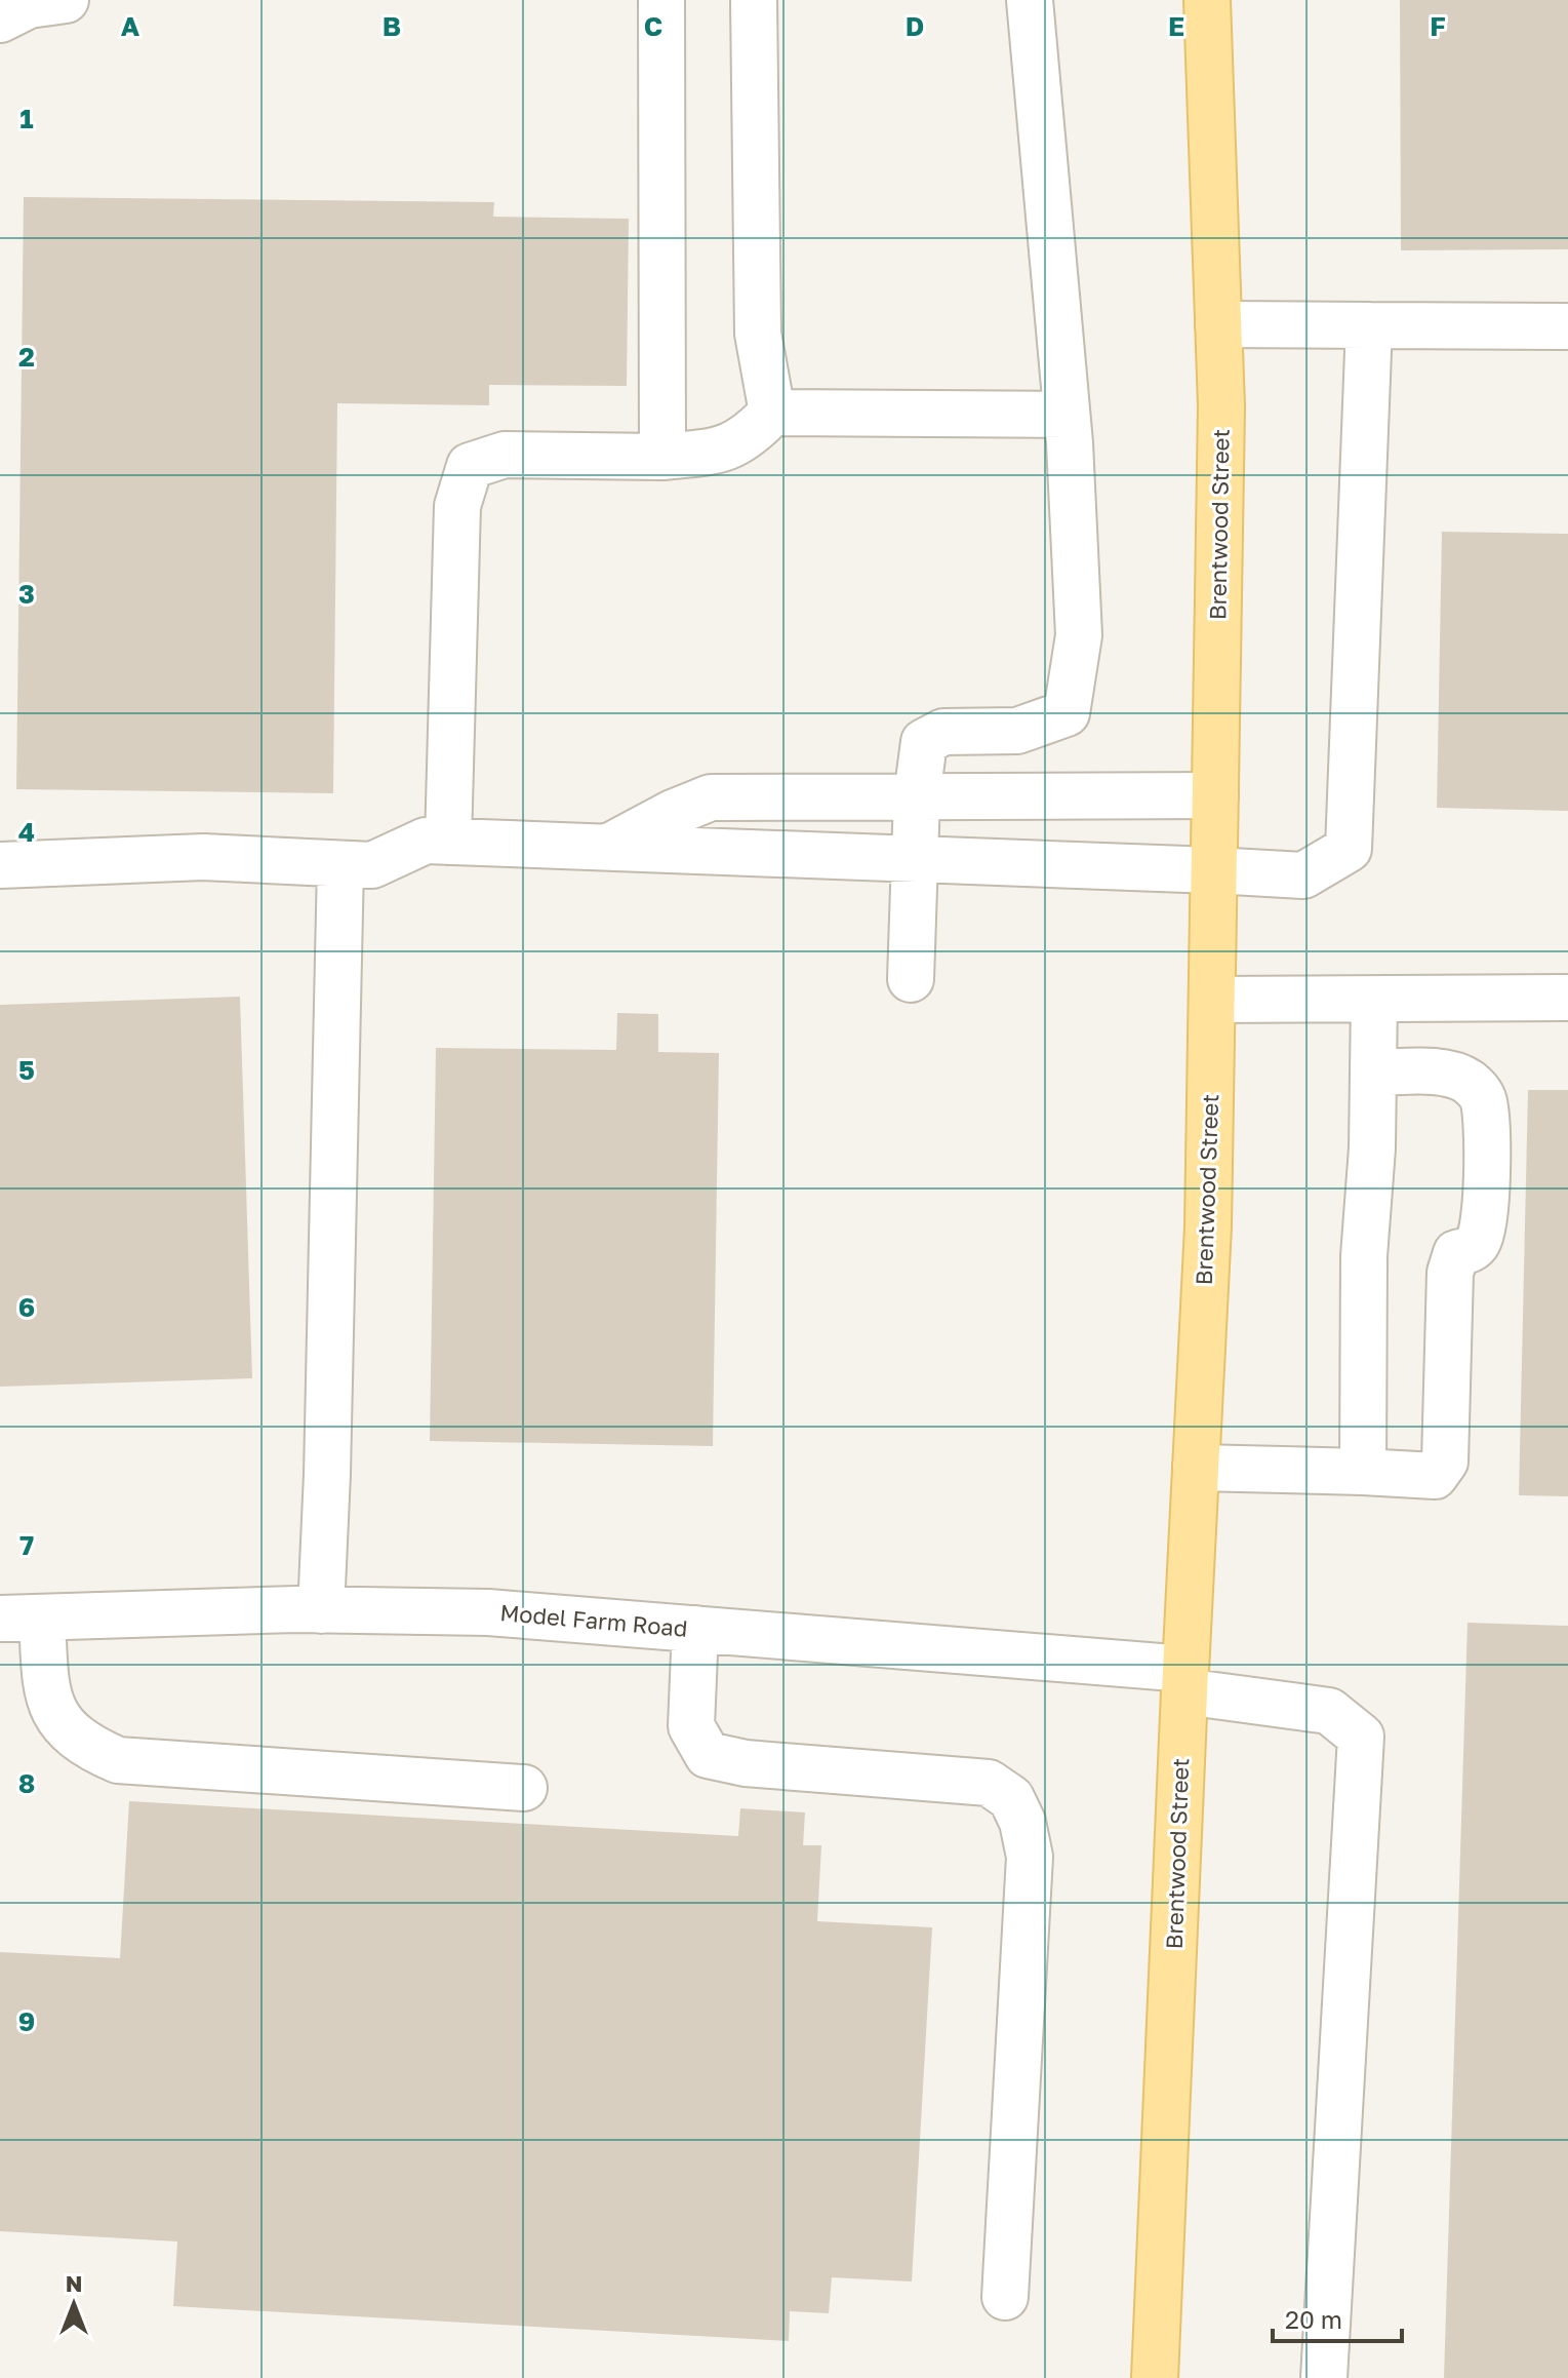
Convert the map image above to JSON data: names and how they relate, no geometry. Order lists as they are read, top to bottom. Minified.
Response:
{"streets":{"main road":["Brentwood Street"],"street":["Model Farm Road"]},"crossings":[["Brentwood Street","Model Farm Road"]],"scale_bar":"20 m","north":"top","grid":{"columns":["A","B","C","D","E","F"],"rows":["1","2","3","4","5","6","7","8","9"]}}
